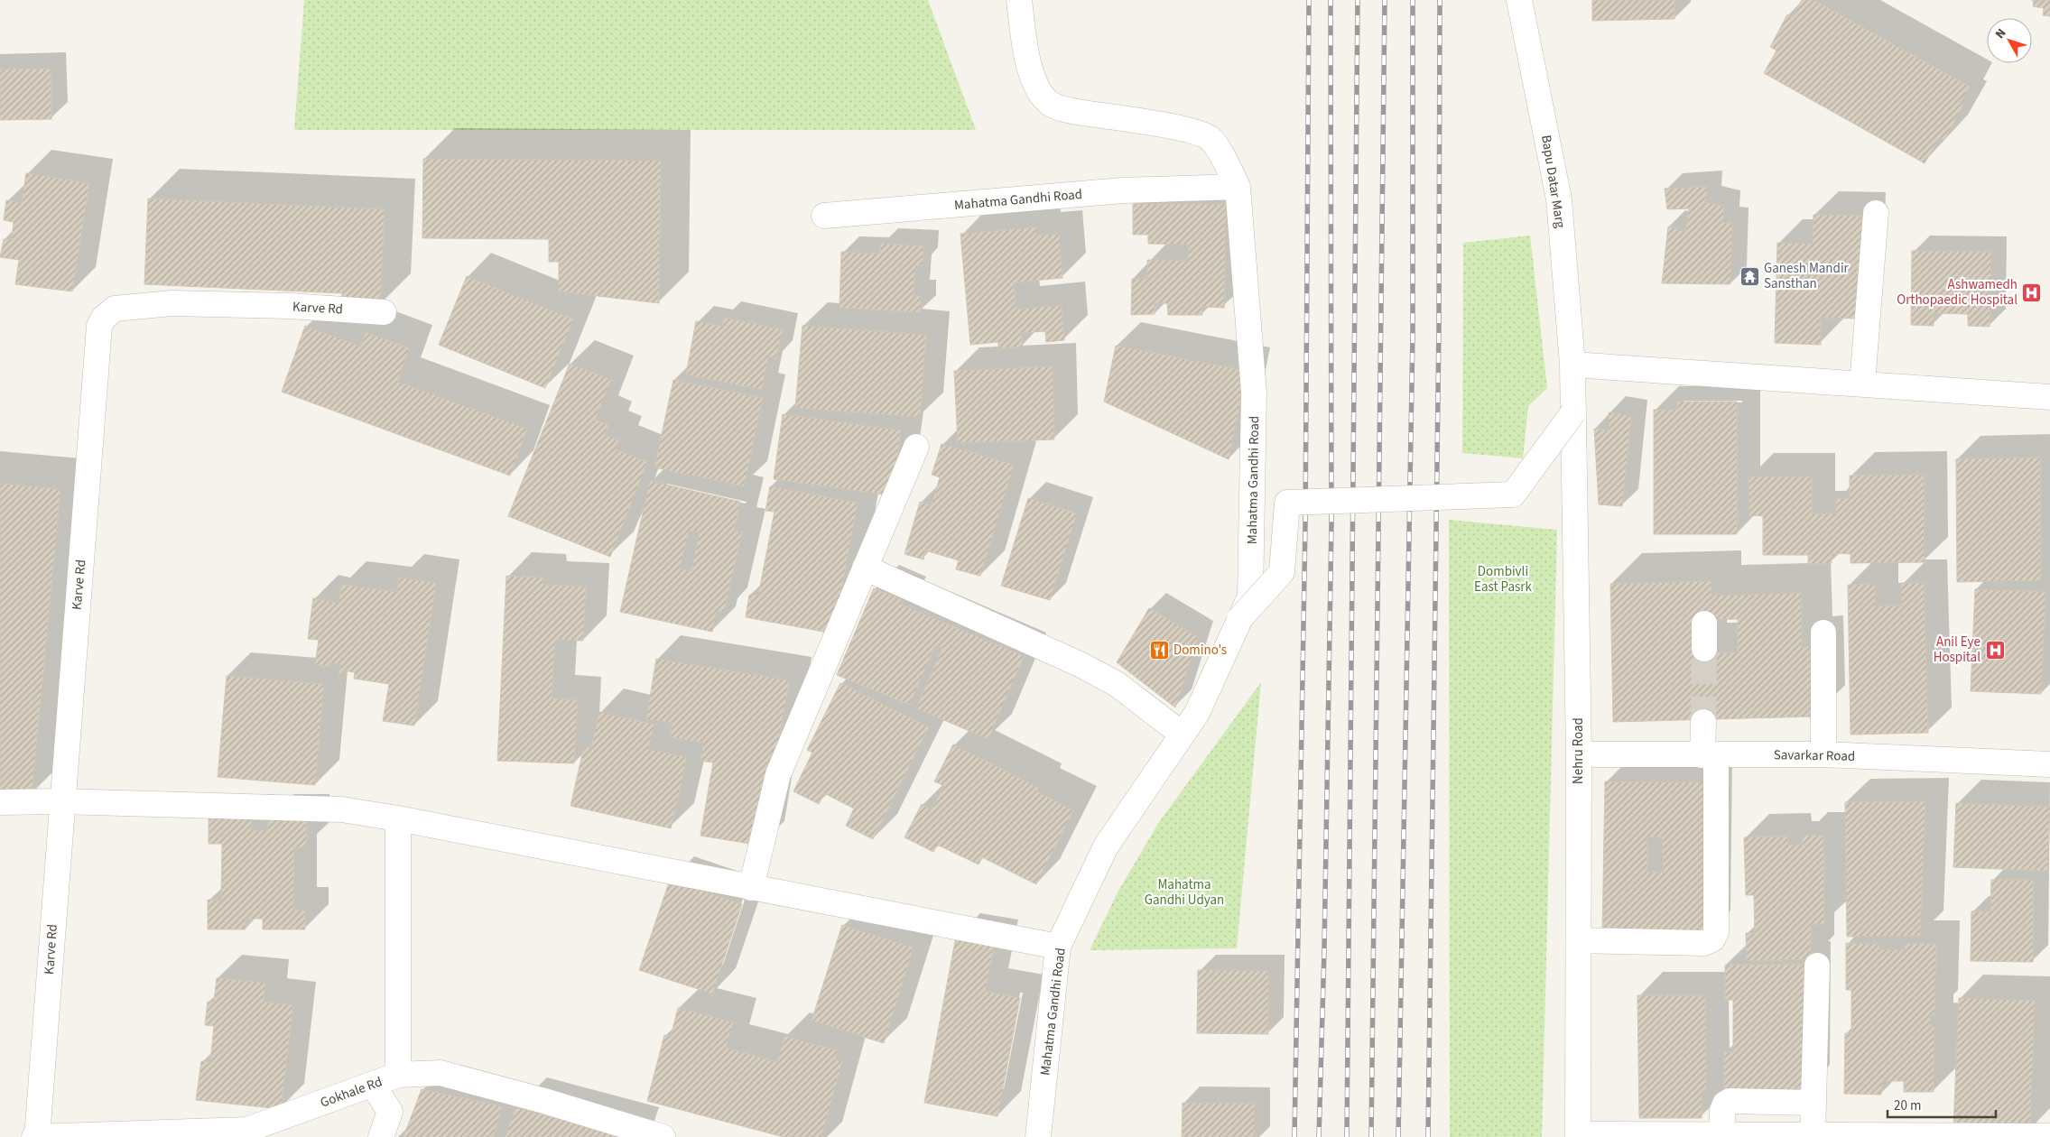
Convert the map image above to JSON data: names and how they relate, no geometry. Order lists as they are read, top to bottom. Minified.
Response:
{"streets":{"street":["Bapu Datar Marg","Mahatma Gandhi Road","Karve Rd","Nehru Road","Savarkar Road","Gokhale Rd"]},"crossings":[["Bapu Datar Marg","Nehru Road"],["Karve Rd","Gokhale Rd"],["Nehru Road","Savarkar Road"]],"parks":["Dombivli East Pasrk","Mahatma Gandhi Udyan"],"places":{"temple":["Ganesh Mandir Sansthan"],"hospital":["Ashwamedh Orthopaedic Hospital","Anil Eye Hospital"],"restaurant":["Domino's"]},"scale_bar":"20 m","north":"top left"}
